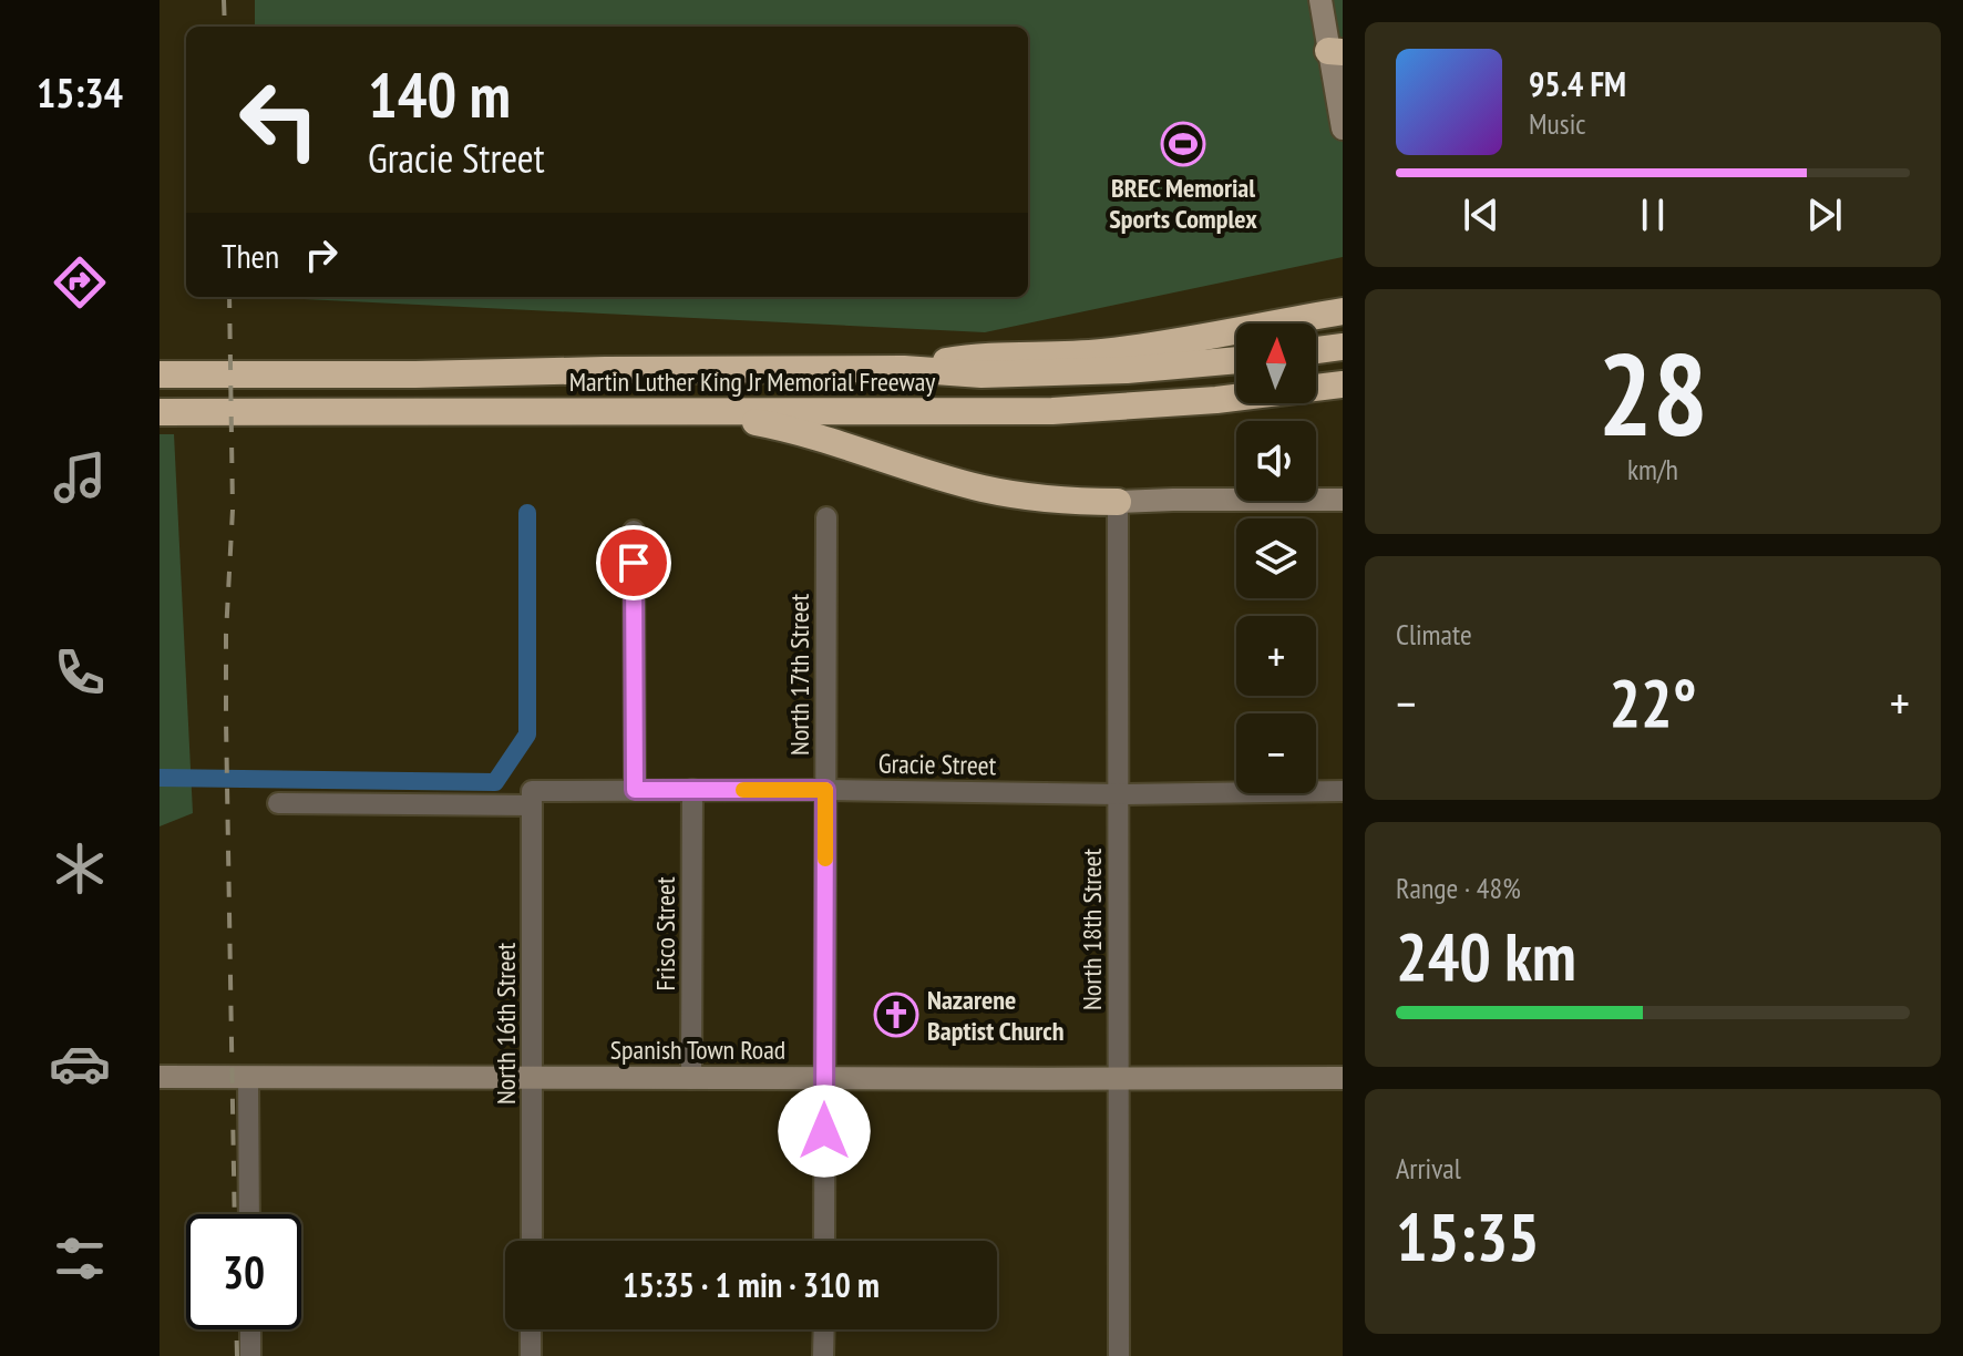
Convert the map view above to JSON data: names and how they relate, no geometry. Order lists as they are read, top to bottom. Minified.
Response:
{"streets":{"highway":["Martin Luther King Jr Memorial Freeway"],"street":["North 17th Street","Gracie Street","North 18th Street","Frisco Street","North 16th Street","Spanish Town Road"]},"crossings":[["North 17th Street","Gracie Street"],["North 17th Street","Spanish Town Road"],["Gracie Street","North 18th Street"],["Gracie Street","Frisco Street"],["Gracie Street","North 16th Street"],["North 18th Street","Spanish Town Road"],["Frisco Street","Spanish Town Road"],["North 16th Street","Spanish Town Road"]],"places":{"sports":["BREC Memorial Sports Complex"],"church":["Nazarene Baptist Church"]},"north":"top","page":{"tabs":"15:34","turn":["140 m","Gracie Street"],"song":["95.4 FM","Music"],"then":"Then","tile":[["28","km/h"],"Climate",["Range · 48%","240 km"],["Arrival","15:35"]],"map_buttons":["+","−"],"heat":["−","22°","+"],"limit":"30","trip":"15:35 · 1 min · 310 m"}}
